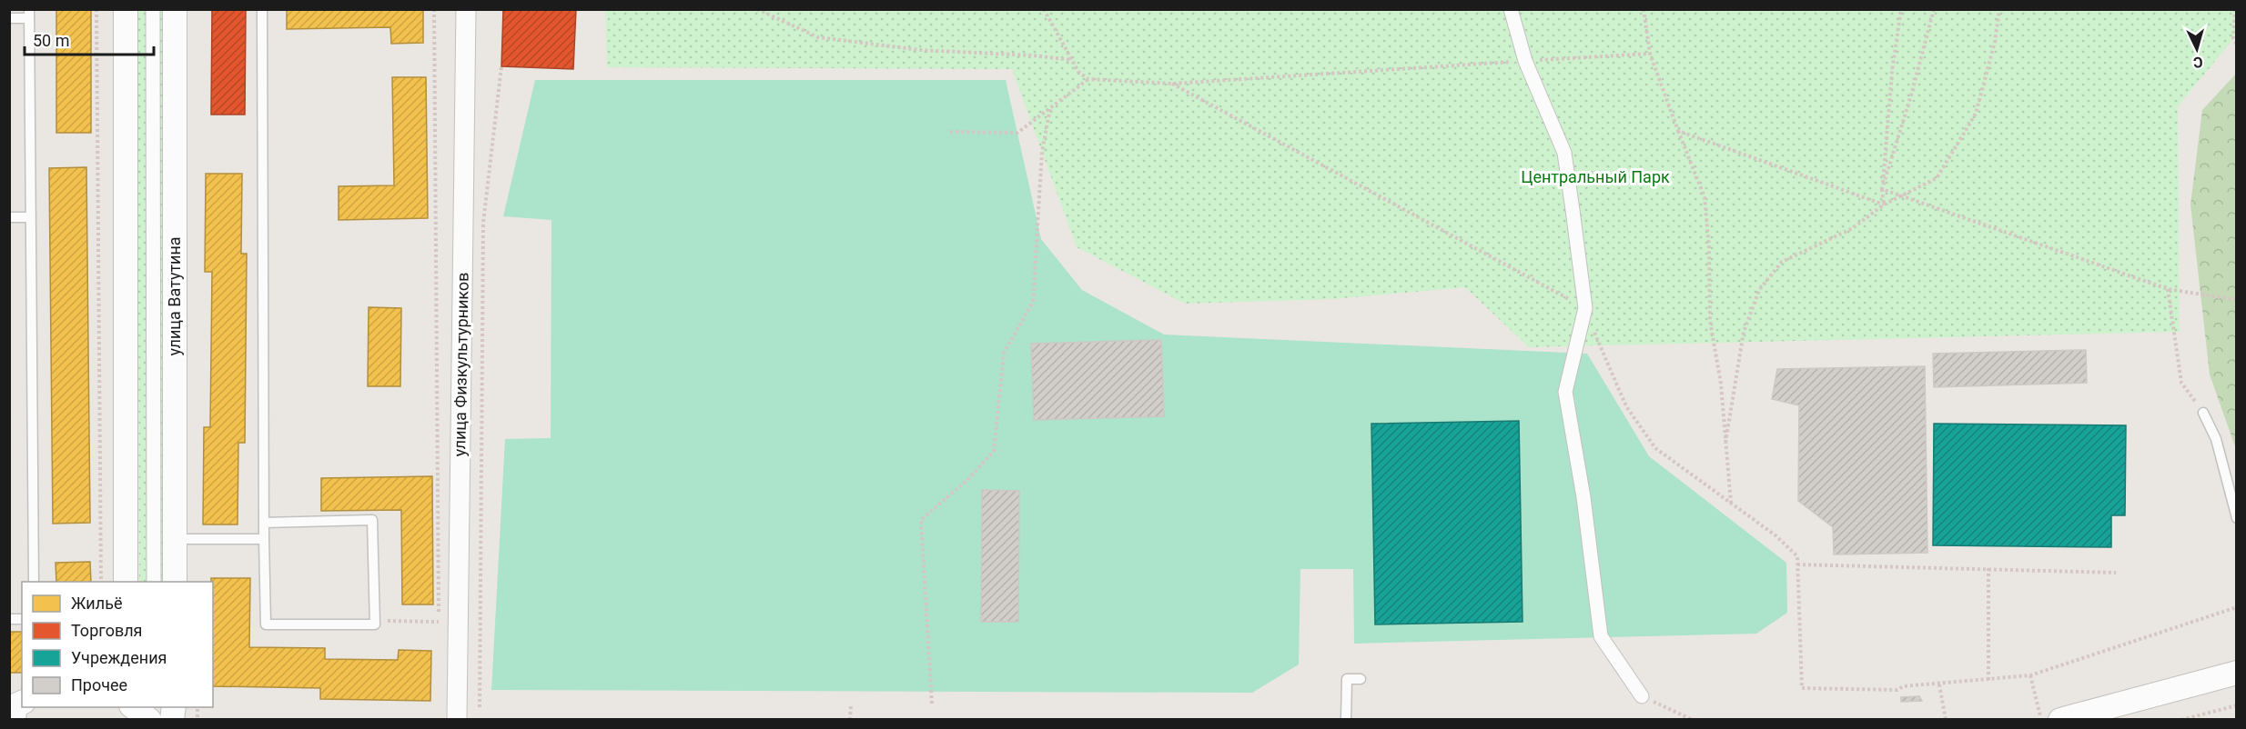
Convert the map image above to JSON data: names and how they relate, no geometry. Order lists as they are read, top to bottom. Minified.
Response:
{"streets":{"street":["улица Ватутина","улица Физкультурников"]},"parks":["Центральный Парк"],"legend":["Жильё","Торговля","Учреждения","Прочее"],"scale_bar":"50 m","north":"bottom"}
